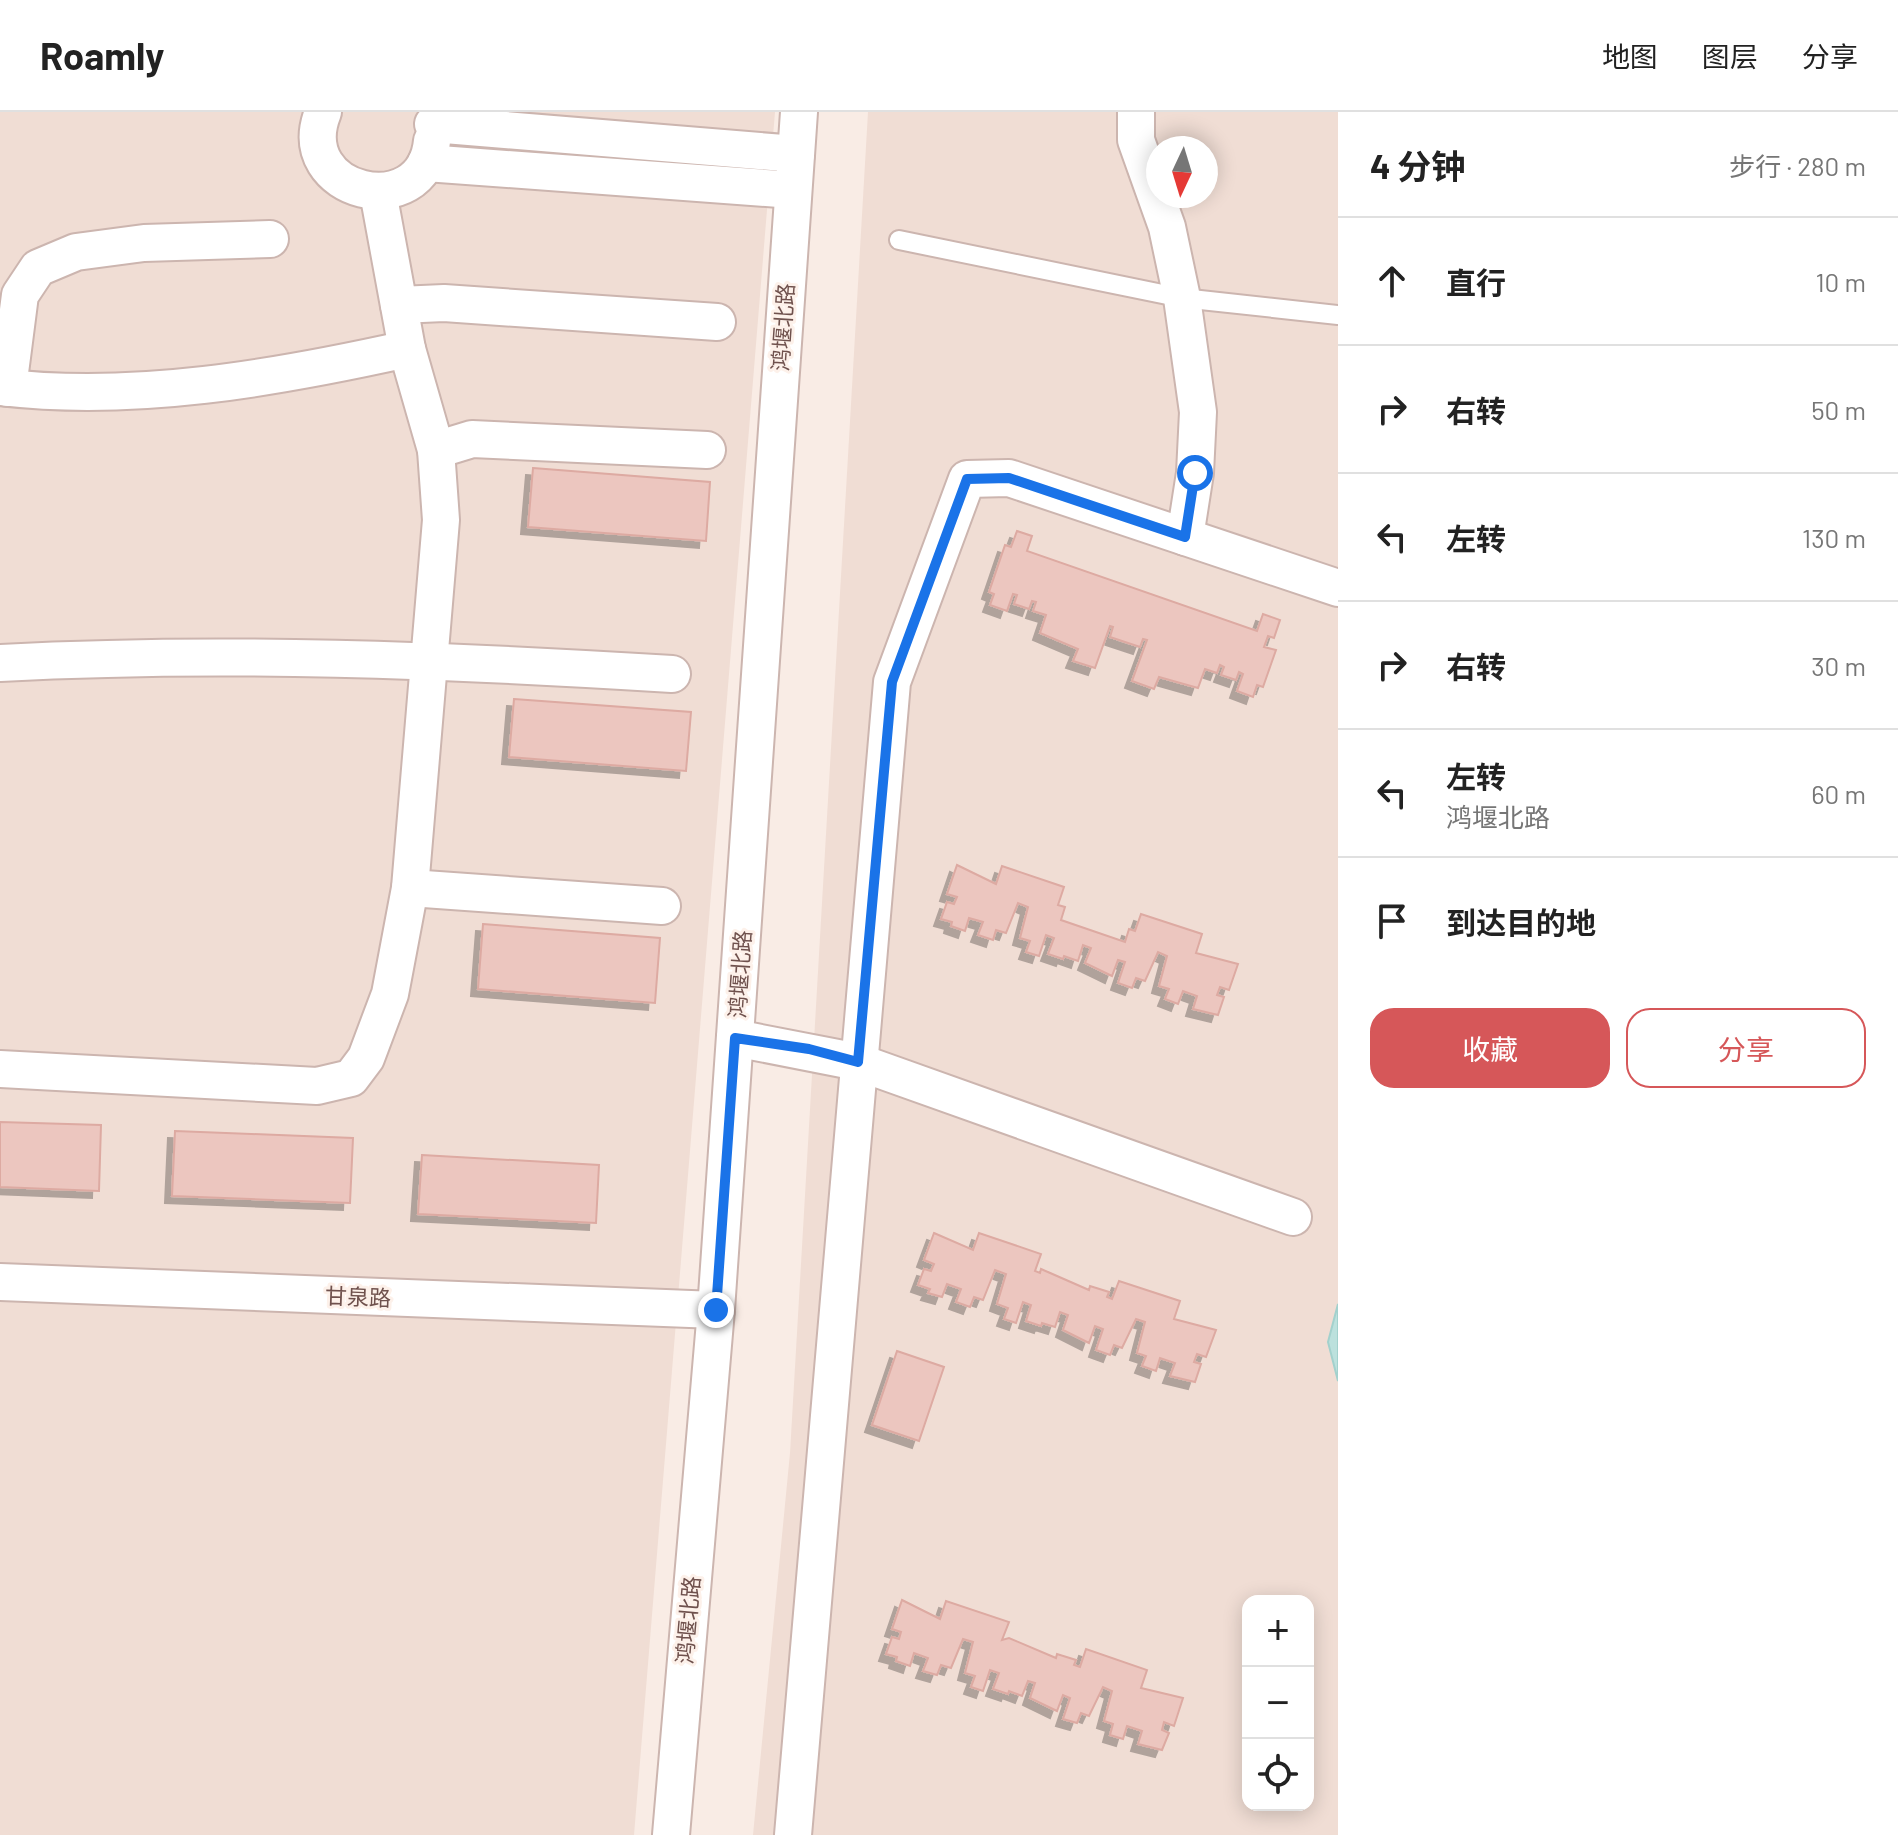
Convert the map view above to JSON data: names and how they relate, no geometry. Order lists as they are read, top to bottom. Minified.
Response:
{"streets":{"street":["鸿堰北路","甘泉路"]},"crossings":[["鸿堰北路","甘泉路"]],"north":"bottom","page":{"header":"Roamly","nav":["地图","图层","分享"],"heading":["4 分钟","步行 · 280 m"],"list":[["直行","10 m"],["右转","50 m"],["左转","130 m"],["右转","30 m"],["左转","鸿堰北路","60 m"],"到达目的地"],"buttons":["收藏","分享"],"map_buttons":["+","−"]}}
